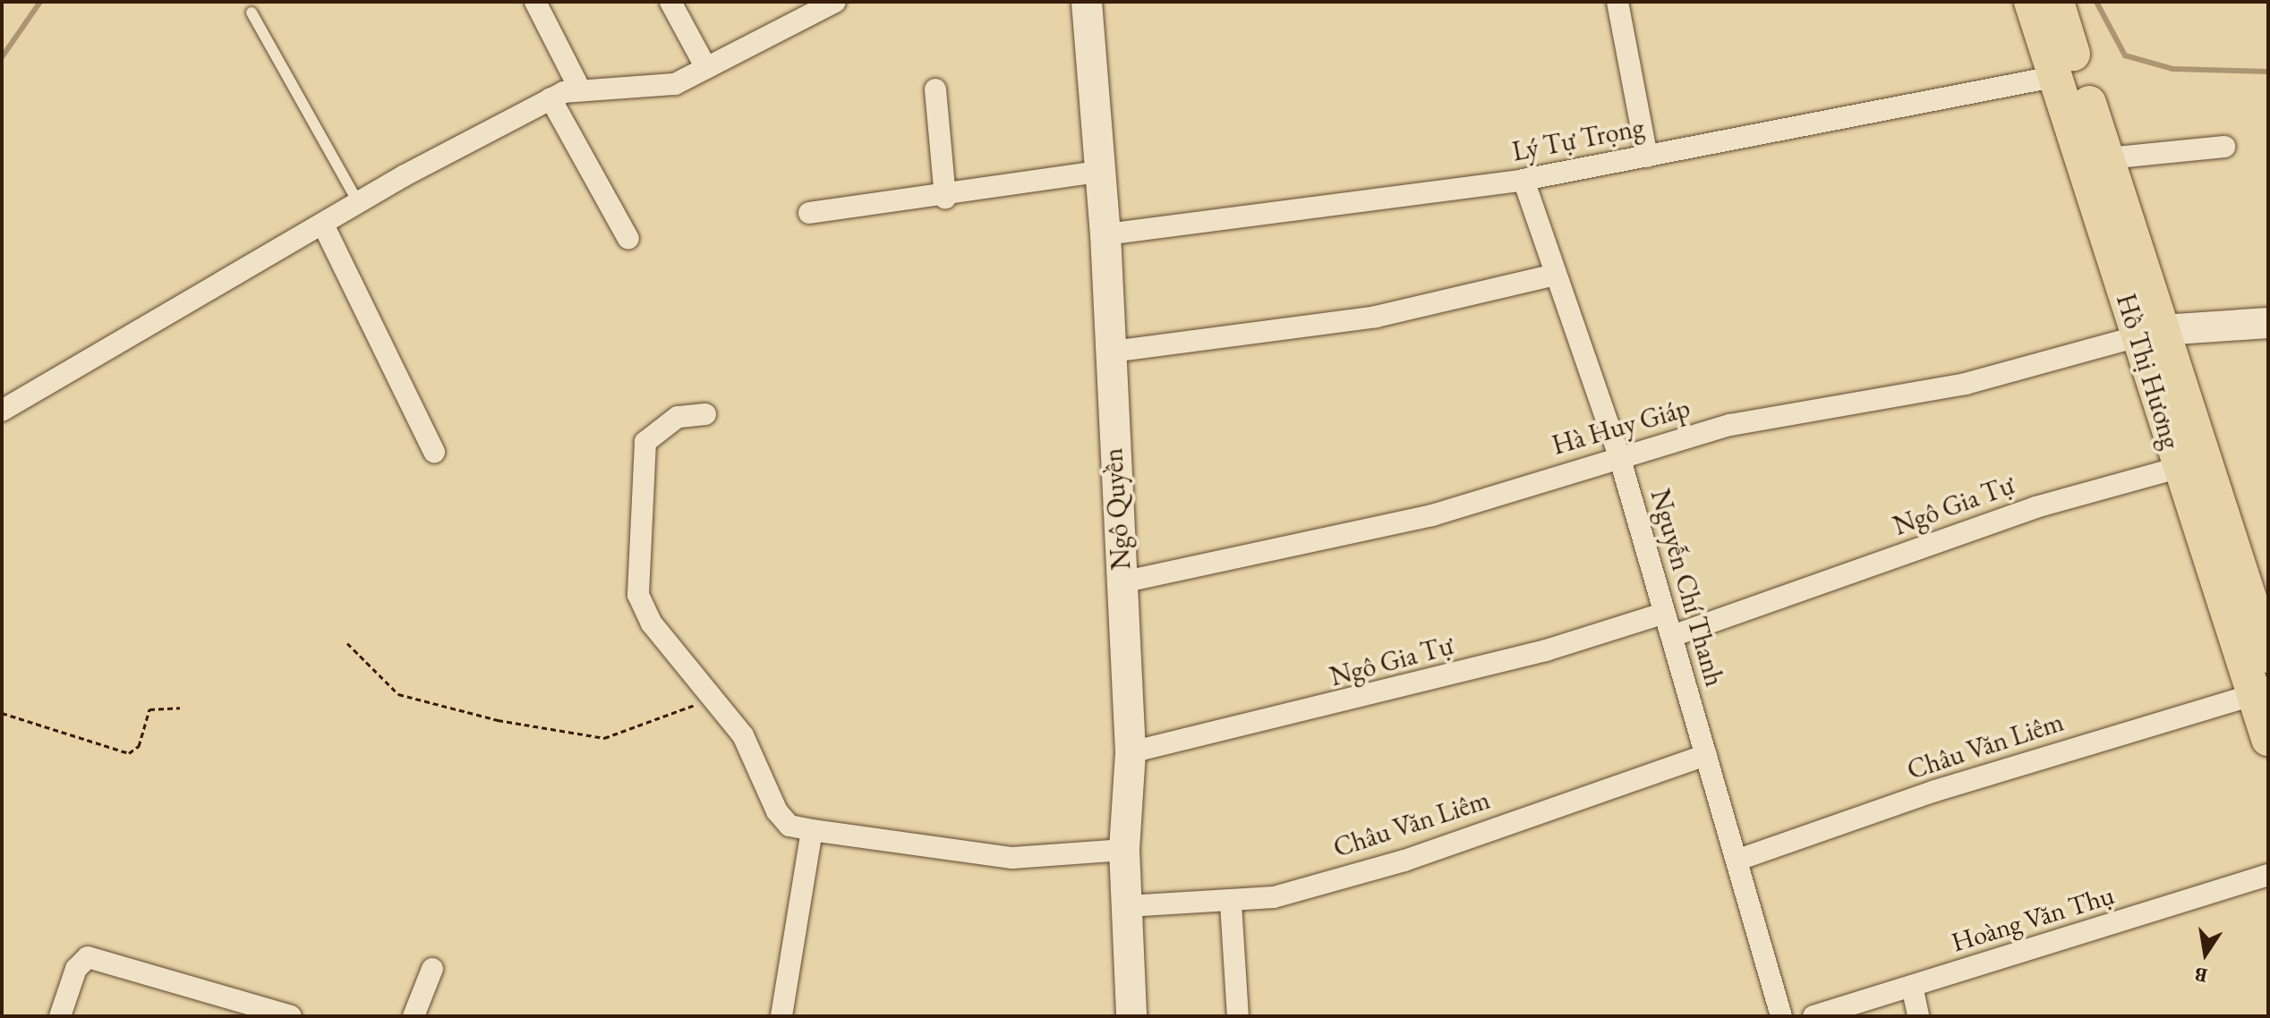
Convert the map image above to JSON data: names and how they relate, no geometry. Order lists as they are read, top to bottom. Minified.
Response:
{"streets":{"main road":["Hồ Thị Hương"],"street":["Lý Tự Trọng","Hà Huy Giáp","Ngô Gia Tự","Ngô Quyền","Nguyễn Chí Thanh","Châu Văn Liêm","Hoàng Văn Thụ"]},"crossings":[["Lý Tự Trọng","Hồ Thị Hương"],["Lý Tự Trọng","Ngô Quyền"],["Lý Tự Trọng","Nguyễn Chí Thanh"],["Hồ Thị Hương","Hà Huy Giáp"],["Hồ Thị Hương","Ngô Gia Tự"],["Hồ Thị Hương","Châu Văn Liêm"],["Hà Huy Giáp","Ngô Quyền"],["Hà Huy Giáp","Nguyễn Chí Thanh"],["Ngô Gia Tự","Ngô Quyền"],["Ngô Gia Tự","Nguyễn Chí Thanh"],["Ngô Quyền","Châu Văn Liêm"],["Nguyễn Chí Thanh","Châu Văn Liêm"]],"north":"bottom"}
